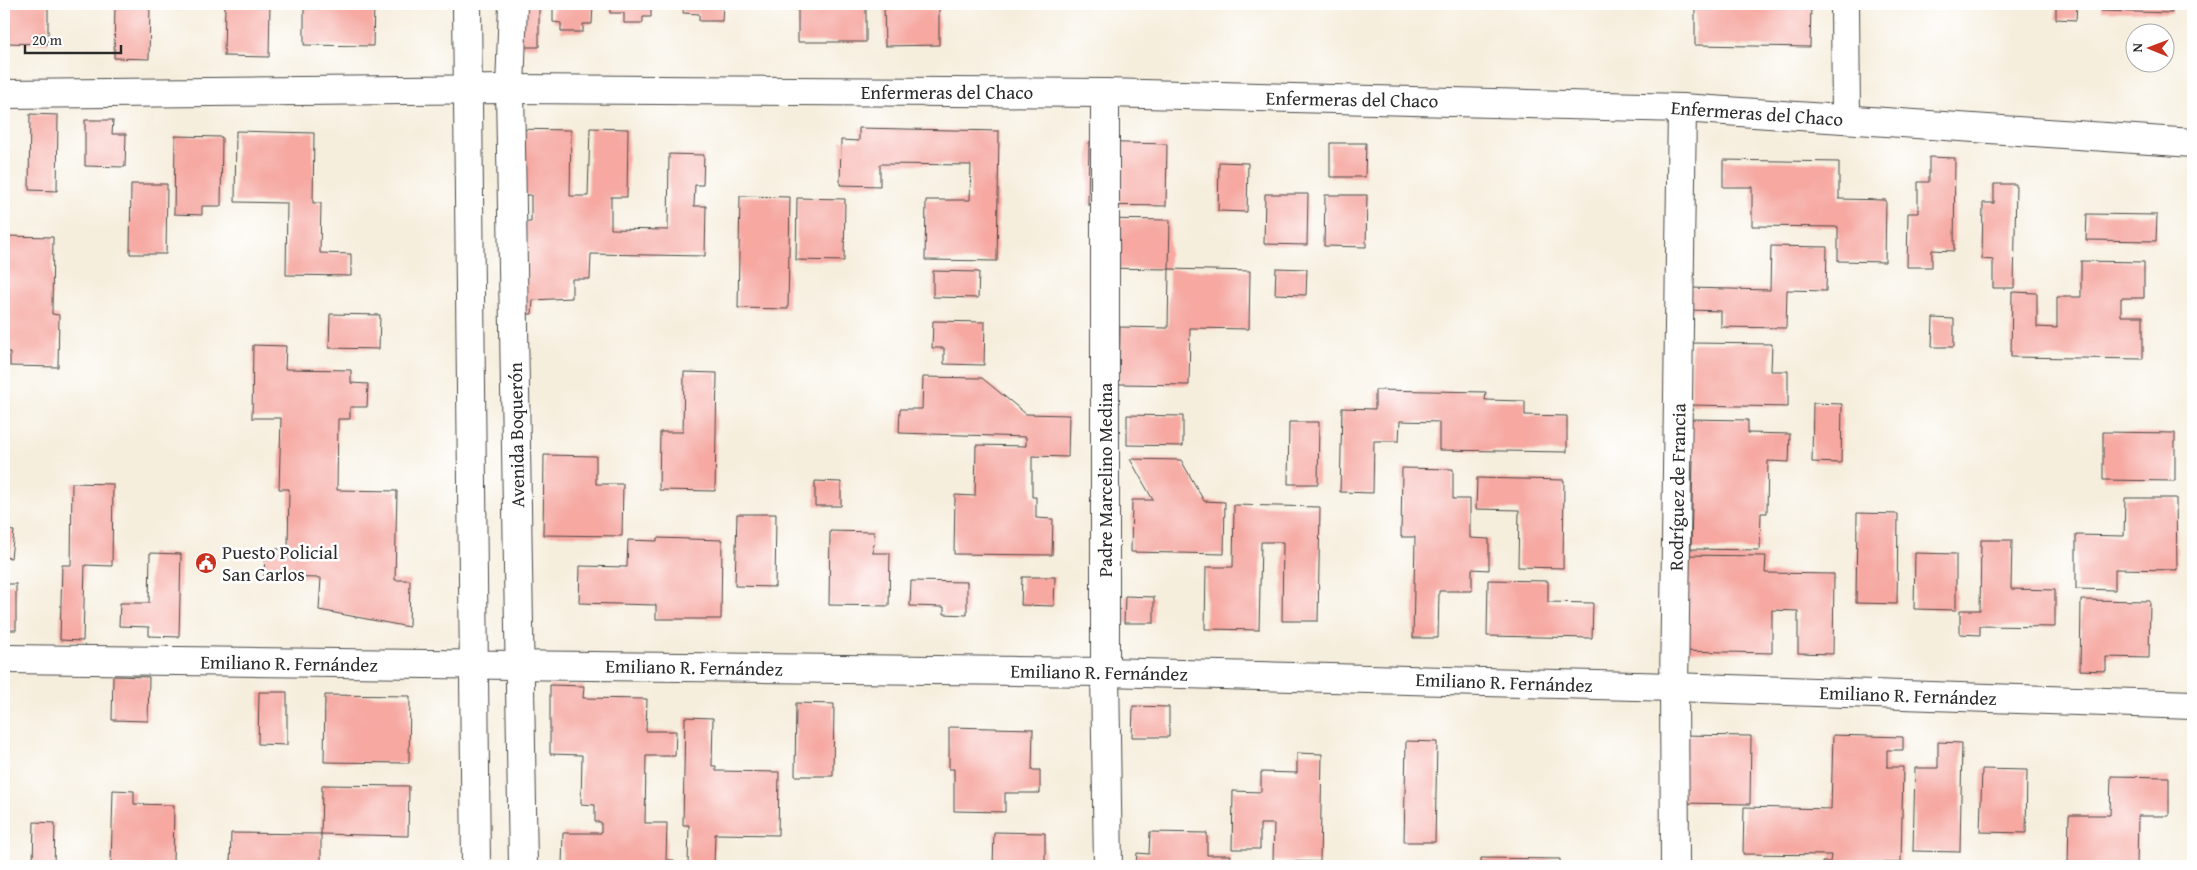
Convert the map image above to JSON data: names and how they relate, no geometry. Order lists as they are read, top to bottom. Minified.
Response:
{"streets":{"street":["Enfermeras del Chaco","Avenida Boquerón","Padre Marcelino Medina","Rodríguez de Francia","Emiliano R. Fernández"]},"crossings":[["Enfermeras del Chaco","Avenida Boquerón"],["Enfermeras del Chaco","Padre Marcelino Medina"],["Enfermeras del Chaco","Rodríguez de Francia"],["Avenida Boquerón","Emiliano R. Fernández"],["Padre Marcelino Medina","Emiliano R. Fernández"],["Rodríguez de Francia","Emiliano R. Fernández"]],"places":{"public building":["Puesto Policial San Carlos"]},"scale_bar":"20 m","north":"left"}
